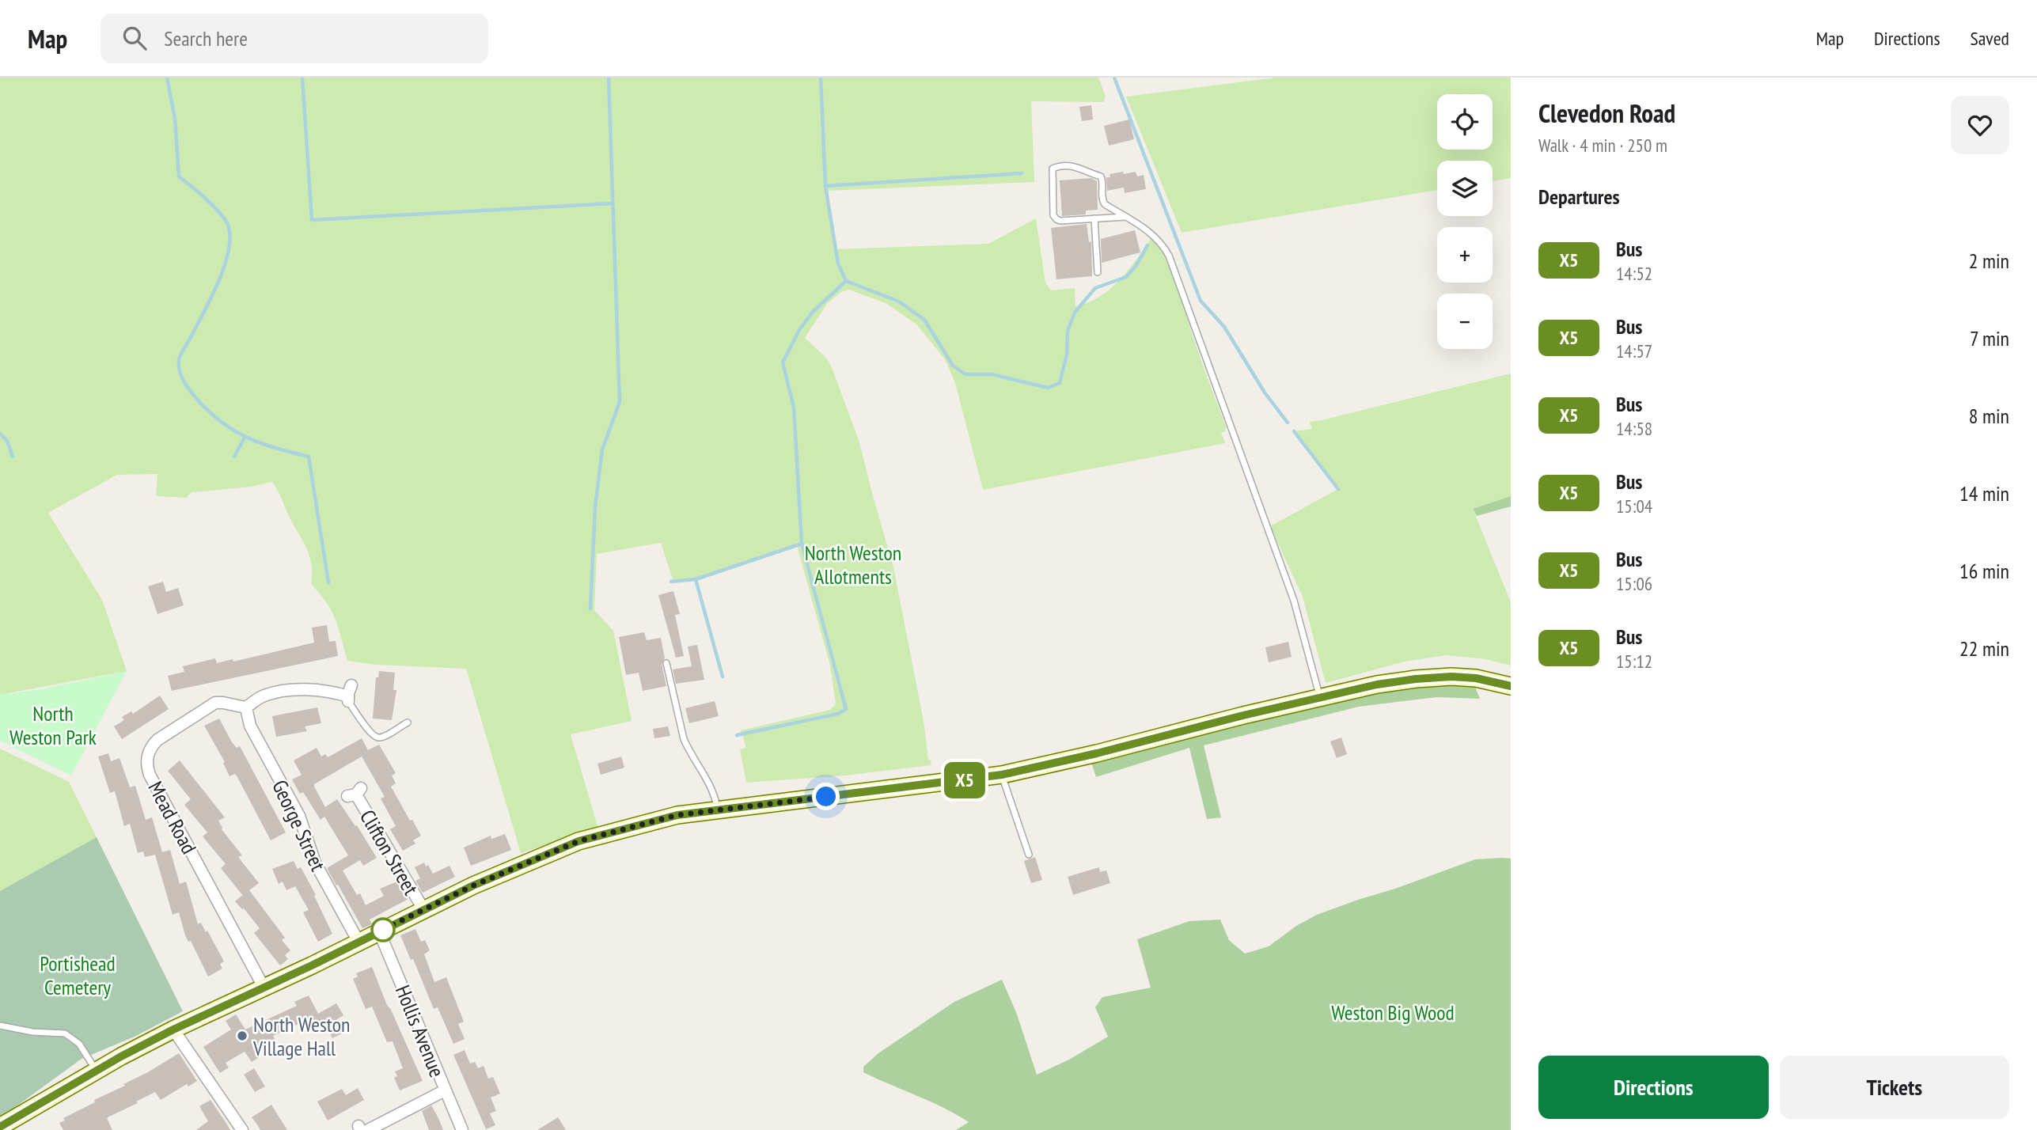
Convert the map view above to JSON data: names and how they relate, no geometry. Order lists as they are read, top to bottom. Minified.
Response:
{"streets":{"street":["Mead Road","George Street","Clifton Street","Hollis Avenue"]},"crossings":[["Mead Road","George Street"]],"parks":["North Weston Allotments","North Weston Park","Portishead Cemetery","Weston Big Wood"],"places":["North Weston Village Hall"],"lines":["bus line X5"],"page":{"header":"Map","search":"Search here","nav":["Map","Directions","Saved"],"on_map":"X5","heading":[["Clevedon Road","Walk · 4 min · 250 m"],"Departures"],"map_buttons":["+","−"],"list":[{"mark":"X5","name":"Bus","note":"14:52","value":"2 min"},{"mark":"X5","name":"Bus","note":"14:57","value":"7 min"},{"mark":"X5","name":"Bus","note":"14:58","value":"8 min"},{"mark":"X5","name":"Bus","note":"15:04","value":"14 min"},{"mark":"X5","name":"Bus","note":"15:06","value":"16 min"},{"mark":"X5","name":"Bus","note":"15:12","value":"22 min"}],"buttons":["Directions","Tickets"]}}
